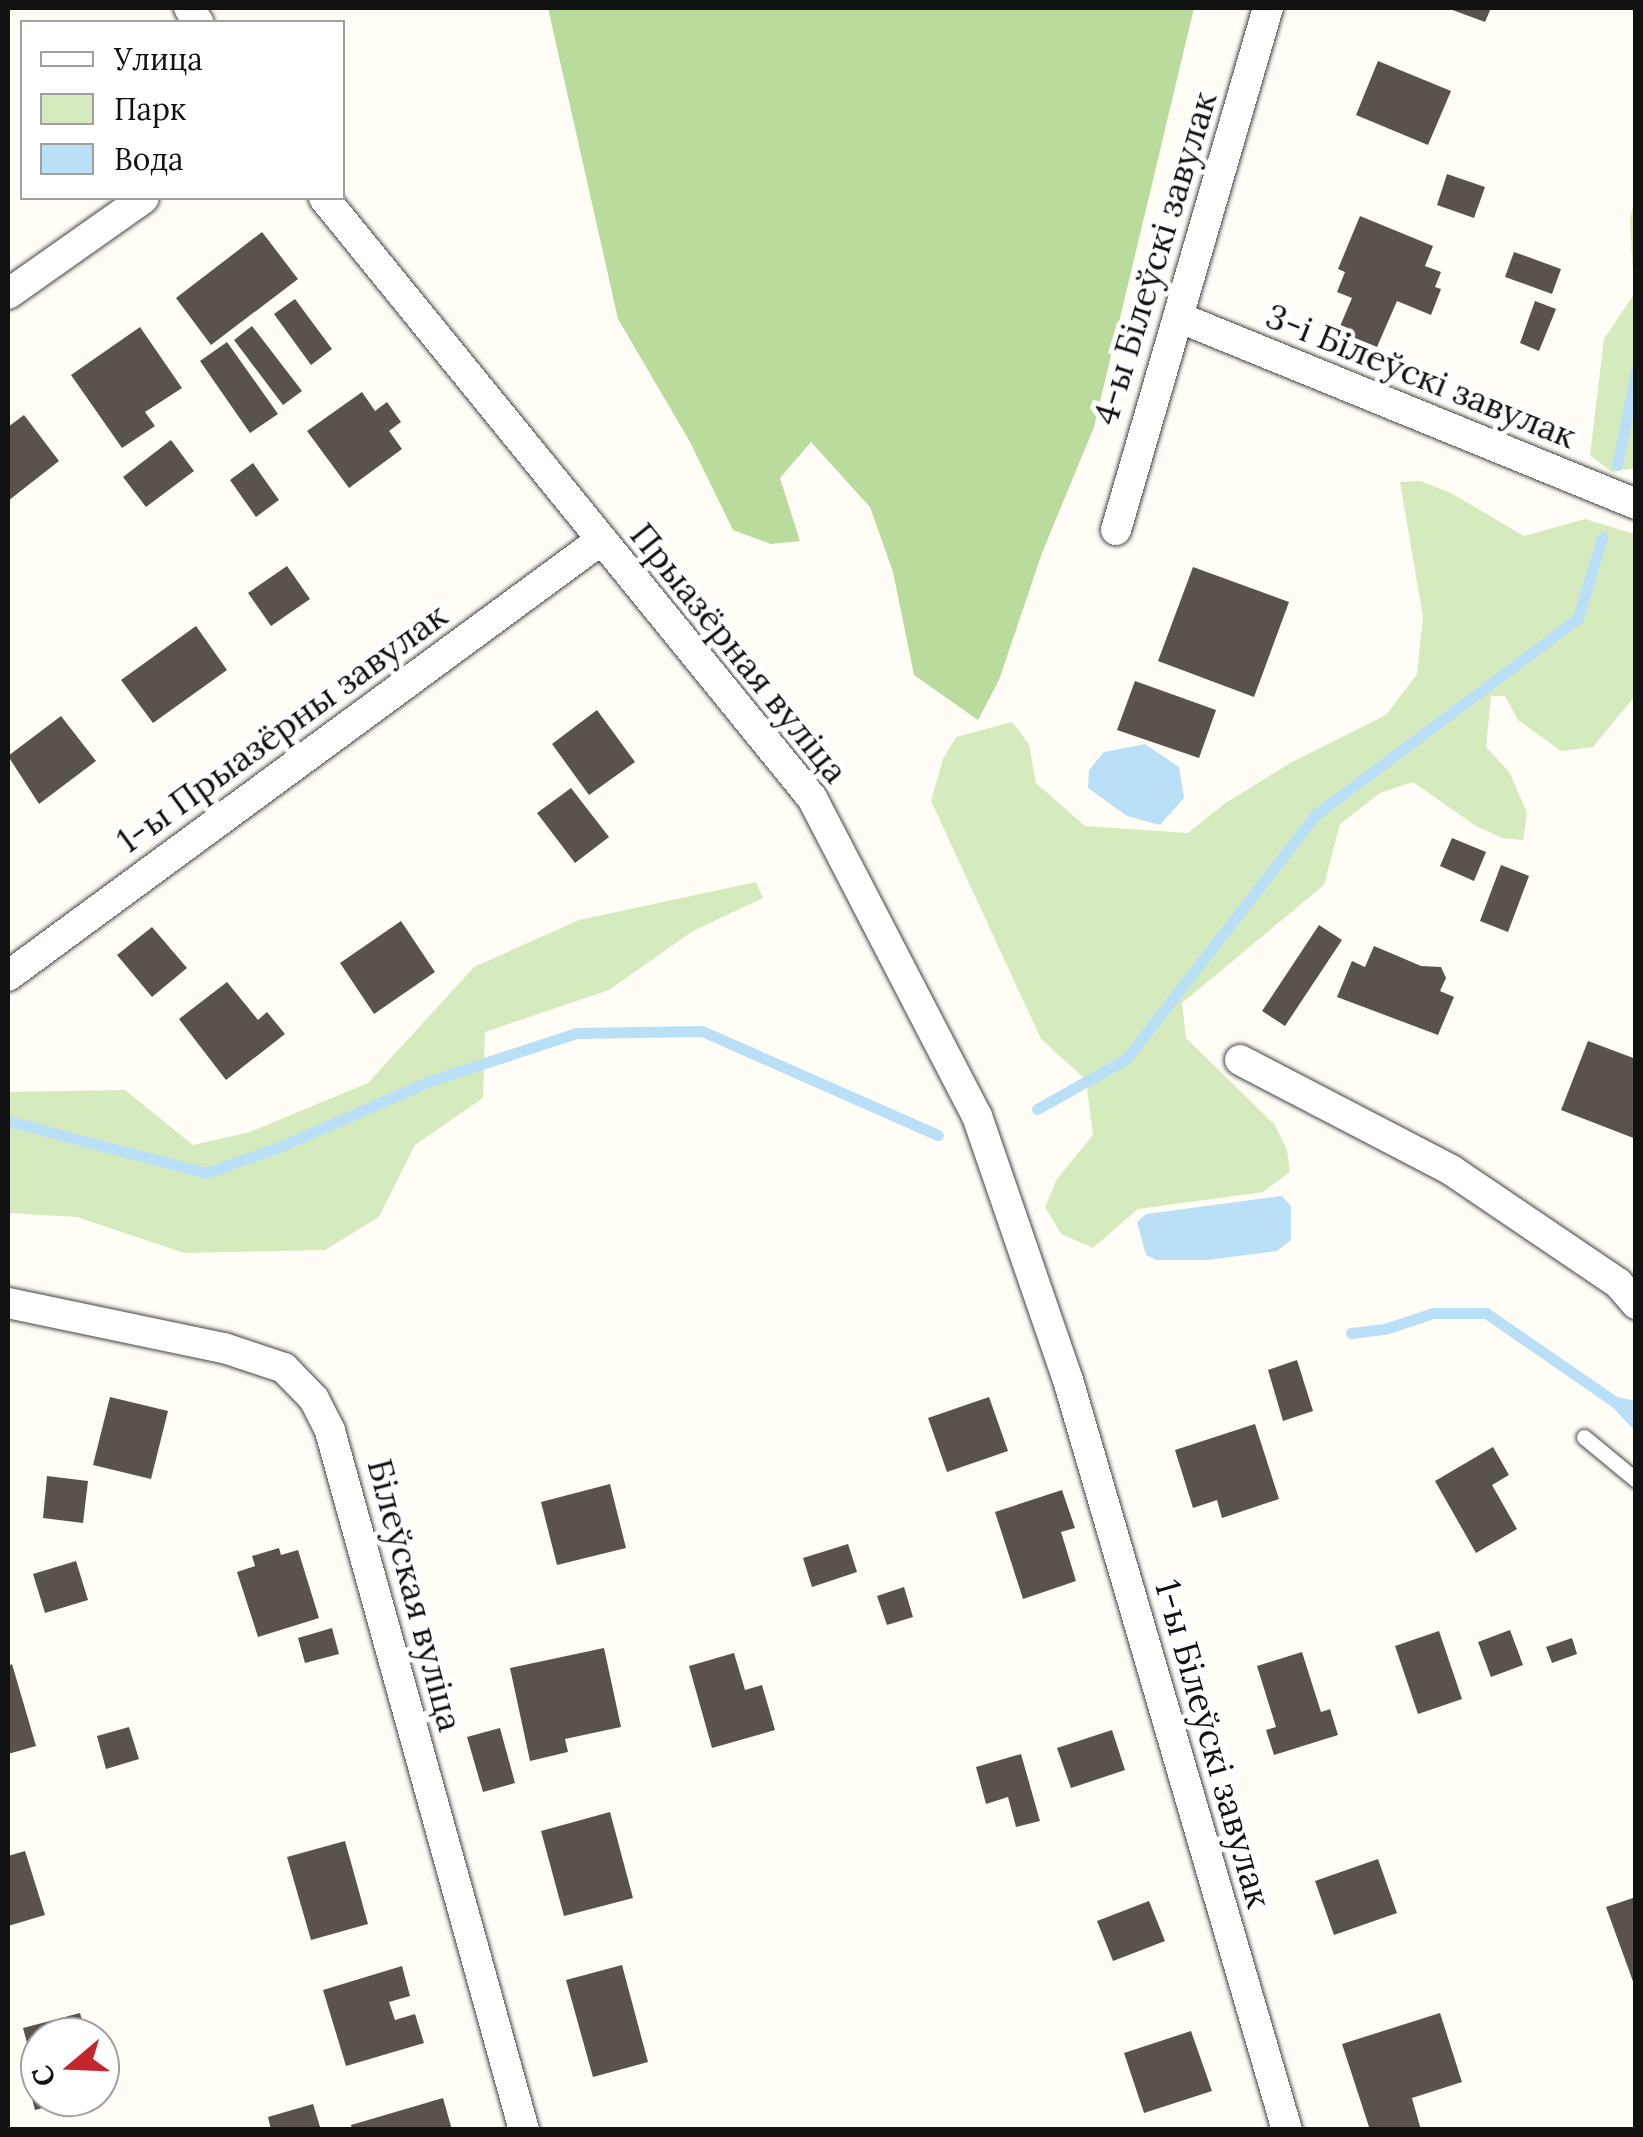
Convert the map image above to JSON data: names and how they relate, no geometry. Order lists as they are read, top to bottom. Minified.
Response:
{"streets":{"street":["4-ы Білеўскі завулак","3-і Білеўскі завулак","Прыазёрная вуліца","1-ы Прыазёрны завулак","Білеўская вуліца","1-ы Білеўскі завулак"]},"crossings":[["4-ы Білеўскі завулак","3-і Білеўскі завулак"],["Прыазёрная вуліца","1-ы Прыазёрны завулак"],["Прыазёрная вуліца","1-ы Білеўскі завулак"]],"legend":["Улица","Парк","Вода"],"north":"left"}
